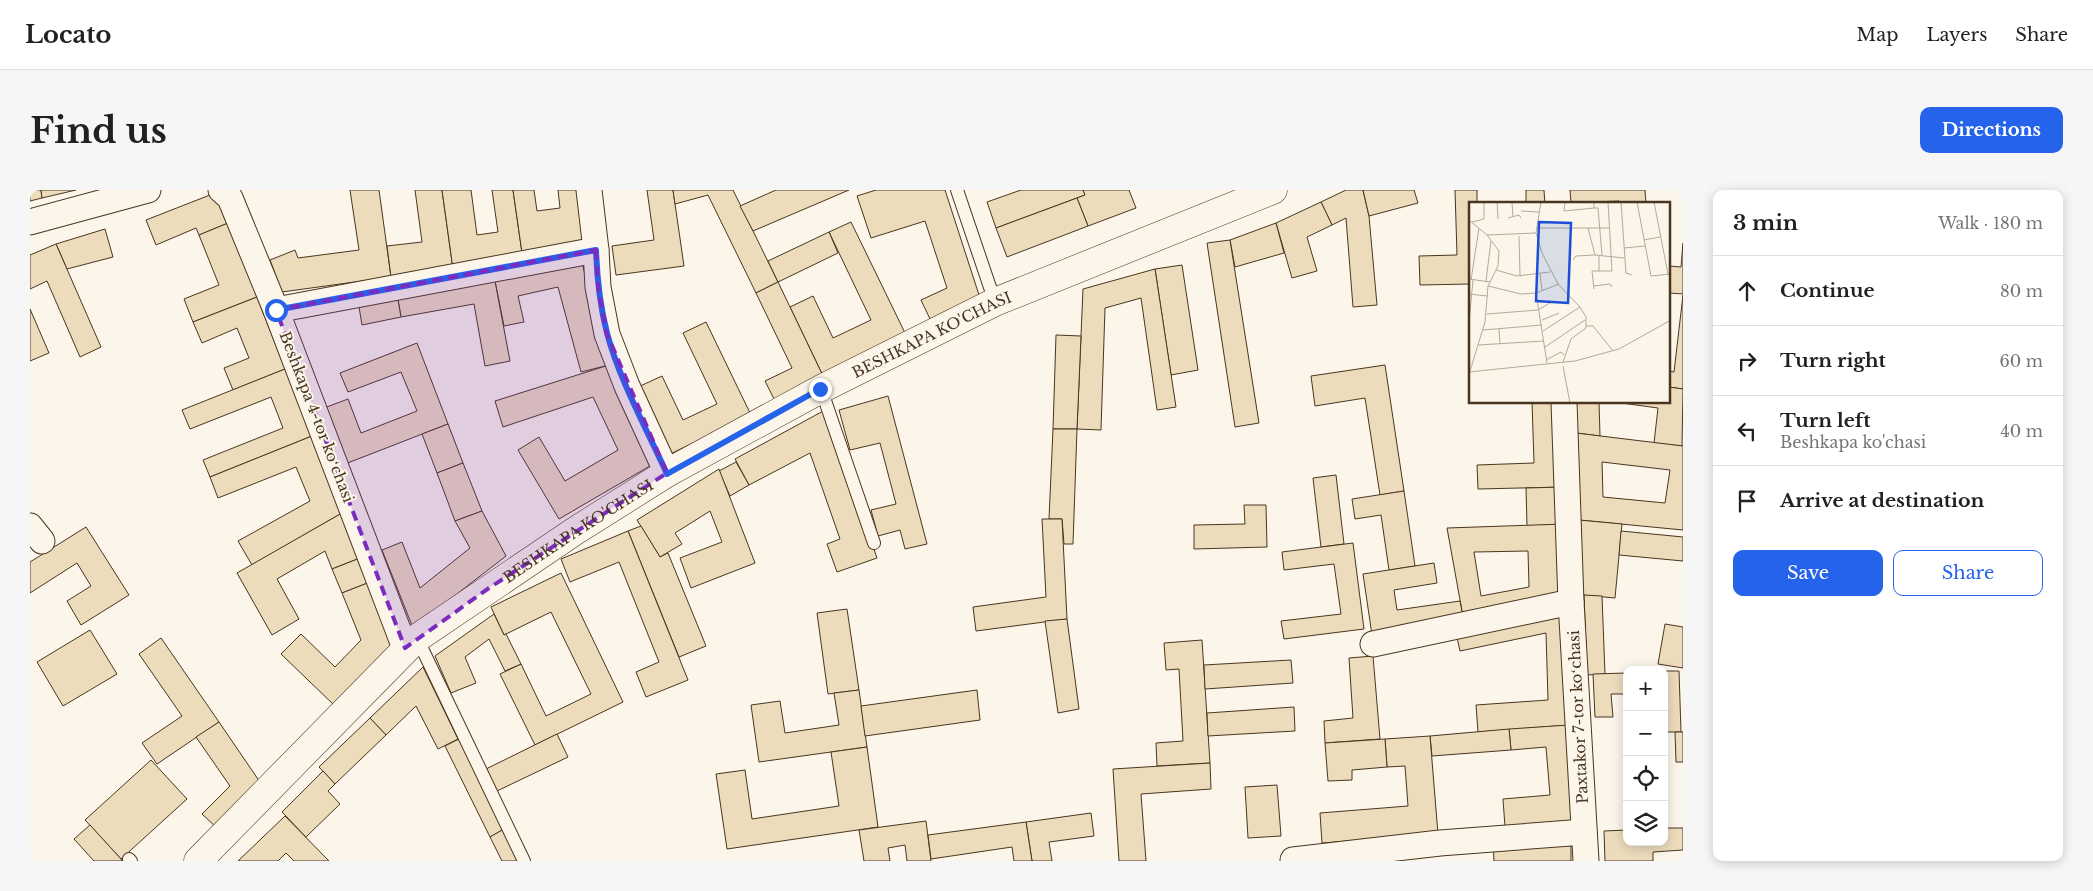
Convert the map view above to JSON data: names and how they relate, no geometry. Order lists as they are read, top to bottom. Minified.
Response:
{"streets":{"street":["BESHKAPA KO'CHASI","Beshkapa 4-tor koʻchasi","Paxtakor 7-tor koʻchasi"]},"crossings":[["BESHKAPA KO'CHASI","Beshkapa 4-tor koʻchasi"]],"page":{"header":"Locato","nav":["Map","Layers","Share"],"buttons":["Directions",["Save","Share"]],"title":"Find us","heading":["3 min","Walk · 180 m"],"list":[["Continue","80 m"],["Turn right","60 m"],["Turn left","Beshkapa ko'chasi","40 m"],"Arrive at destination"],"map_buttons":["+","−"]}}
